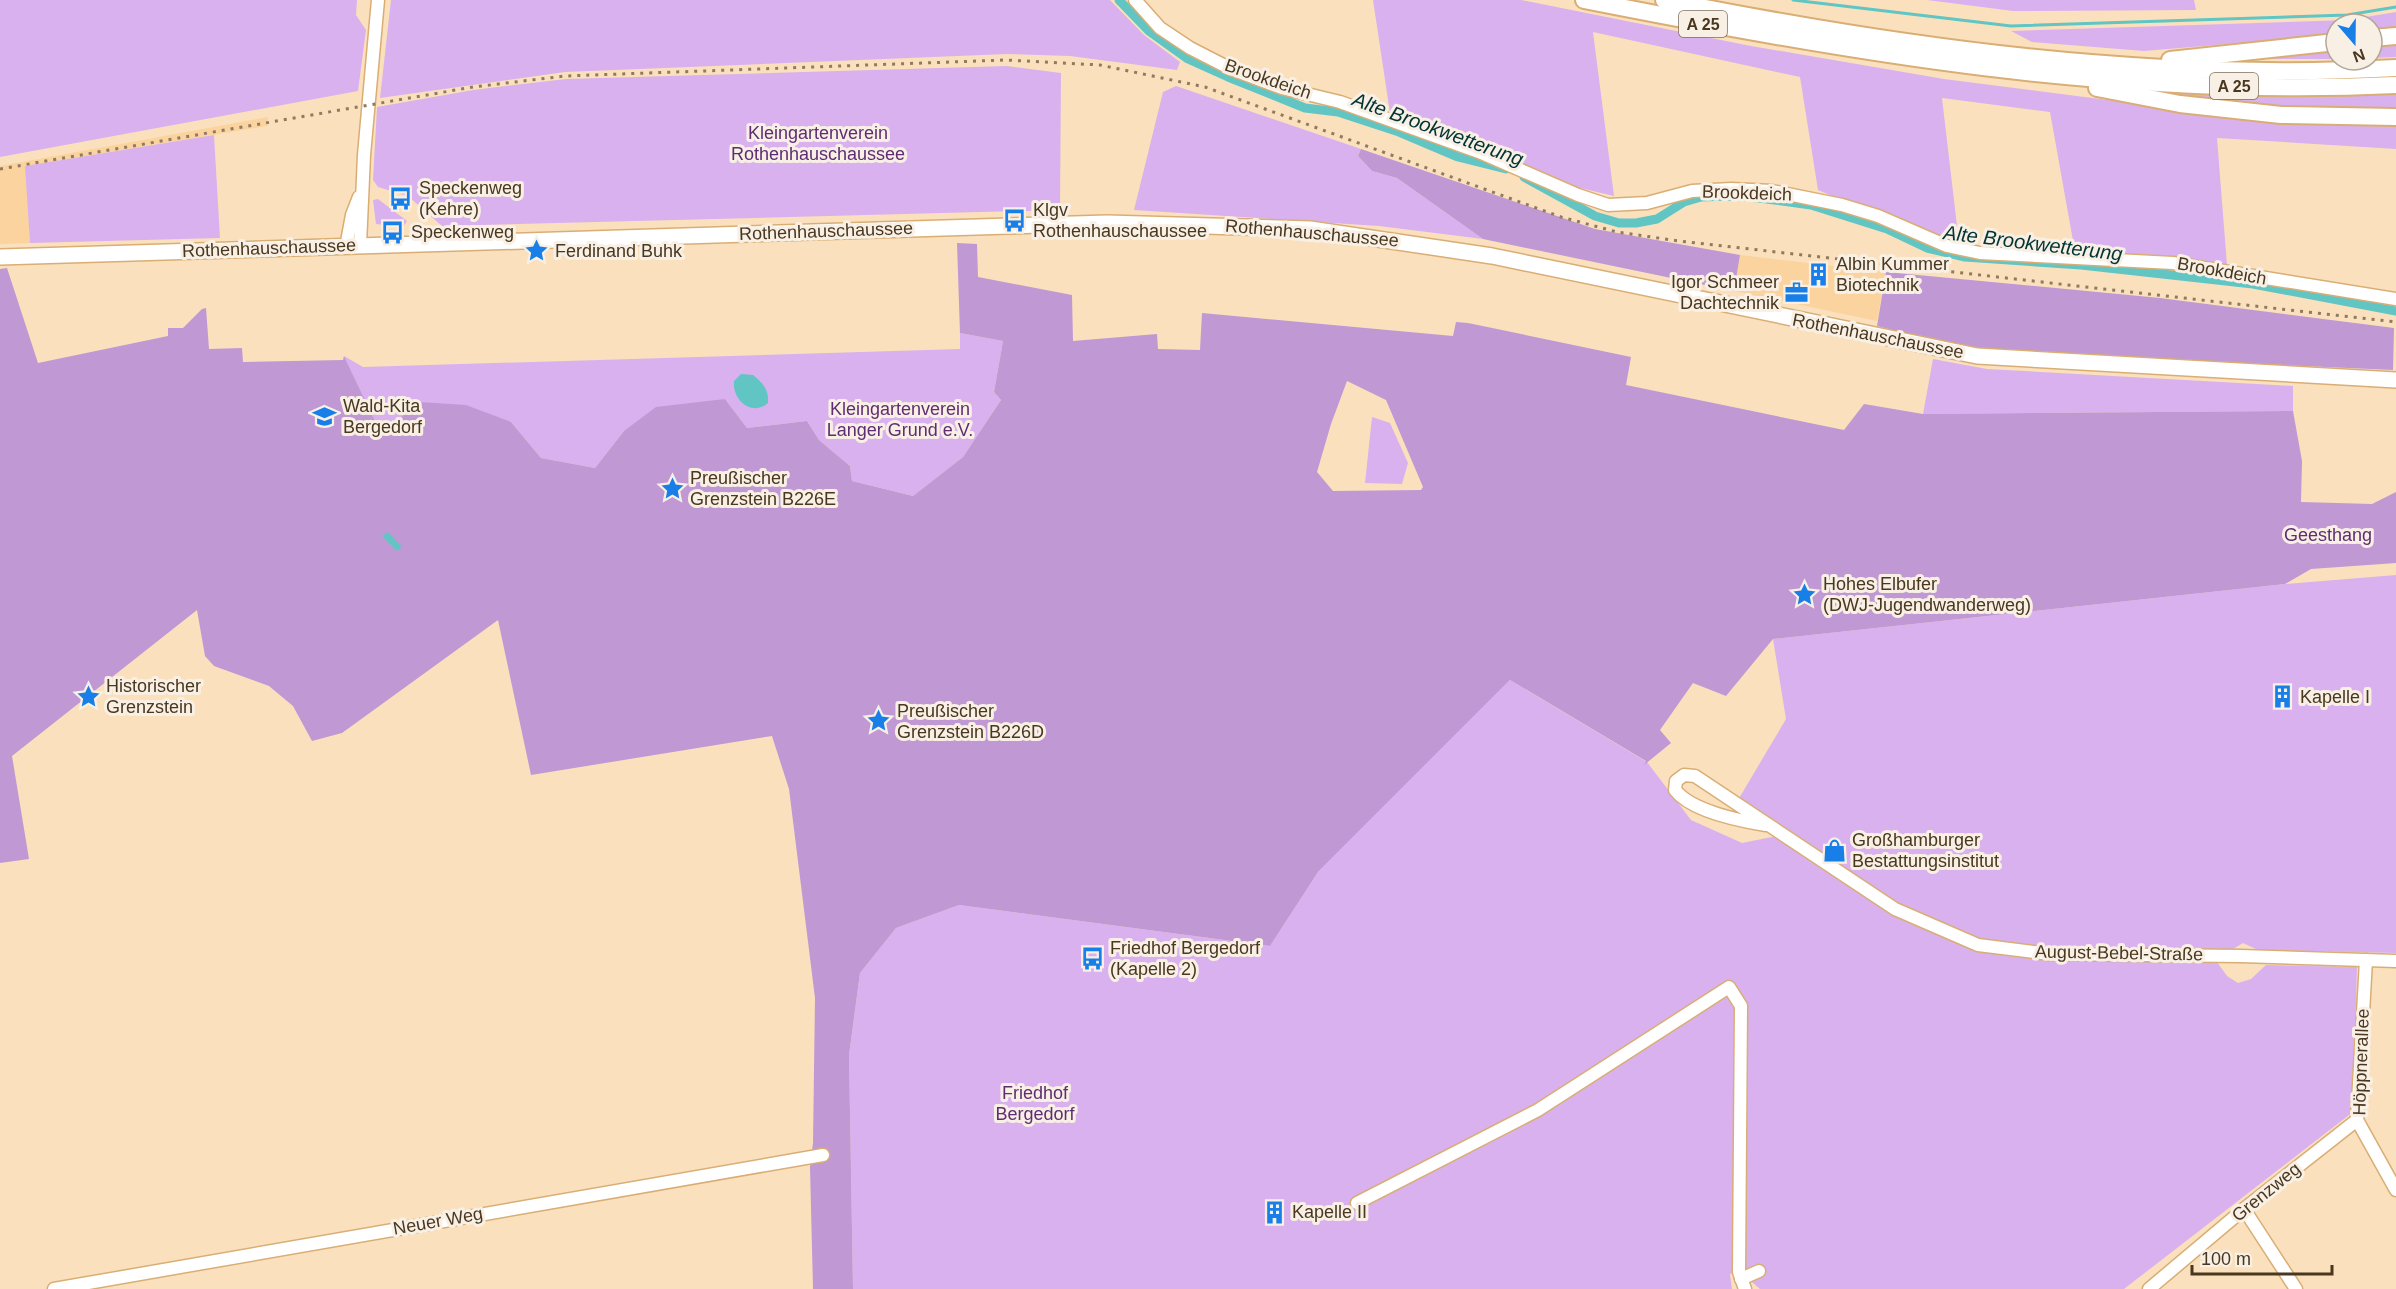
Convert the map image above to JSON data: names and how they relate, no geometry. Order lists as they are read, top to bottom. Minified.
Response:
{"streets":{"highway":["A 25"],"main road":["Rothenhauschaussee"],"street":["Brookdeich","August-Bebel-Straße","Höppnerallee","Grenzweg","Neuer Weg"]},"crossings":[["August-Bebel-Straße","Höppnerallee"],["Höppnerallee","Grenzweg"]],"water":["Alte Brookwetterung"],"parks":["Kleingartenverein Rothenhauschaussee","Kleingartenverein Langer Grund e.V.","Geesthang","Friedhof Bergedorf"],"places":{"bus stop":["Speckenweg (Kehre)","Klgv Rothenhauschaussee","Speckenweg","Friedhof Bergedorf (Kapelle 2)"],"place":["Ferdinand Buhk","Preußischer Grenzstein B226E","Hohes Elbufer (DWJ-Jugendwanderweg)","Historischer Grenzstein","Preußischer Grenzstein B226D"],"building":["Albin Kummer Biotechnik","Kapelle I","Kapelle II"],"office":["Igor Schmeer Dachtechnik"],"school or university":["Wald-Kita Bergedorf"],"shop":["Großhamburger Bestattungsinstitut"]},"scale_bar":"100 m","north":"bottom"}
